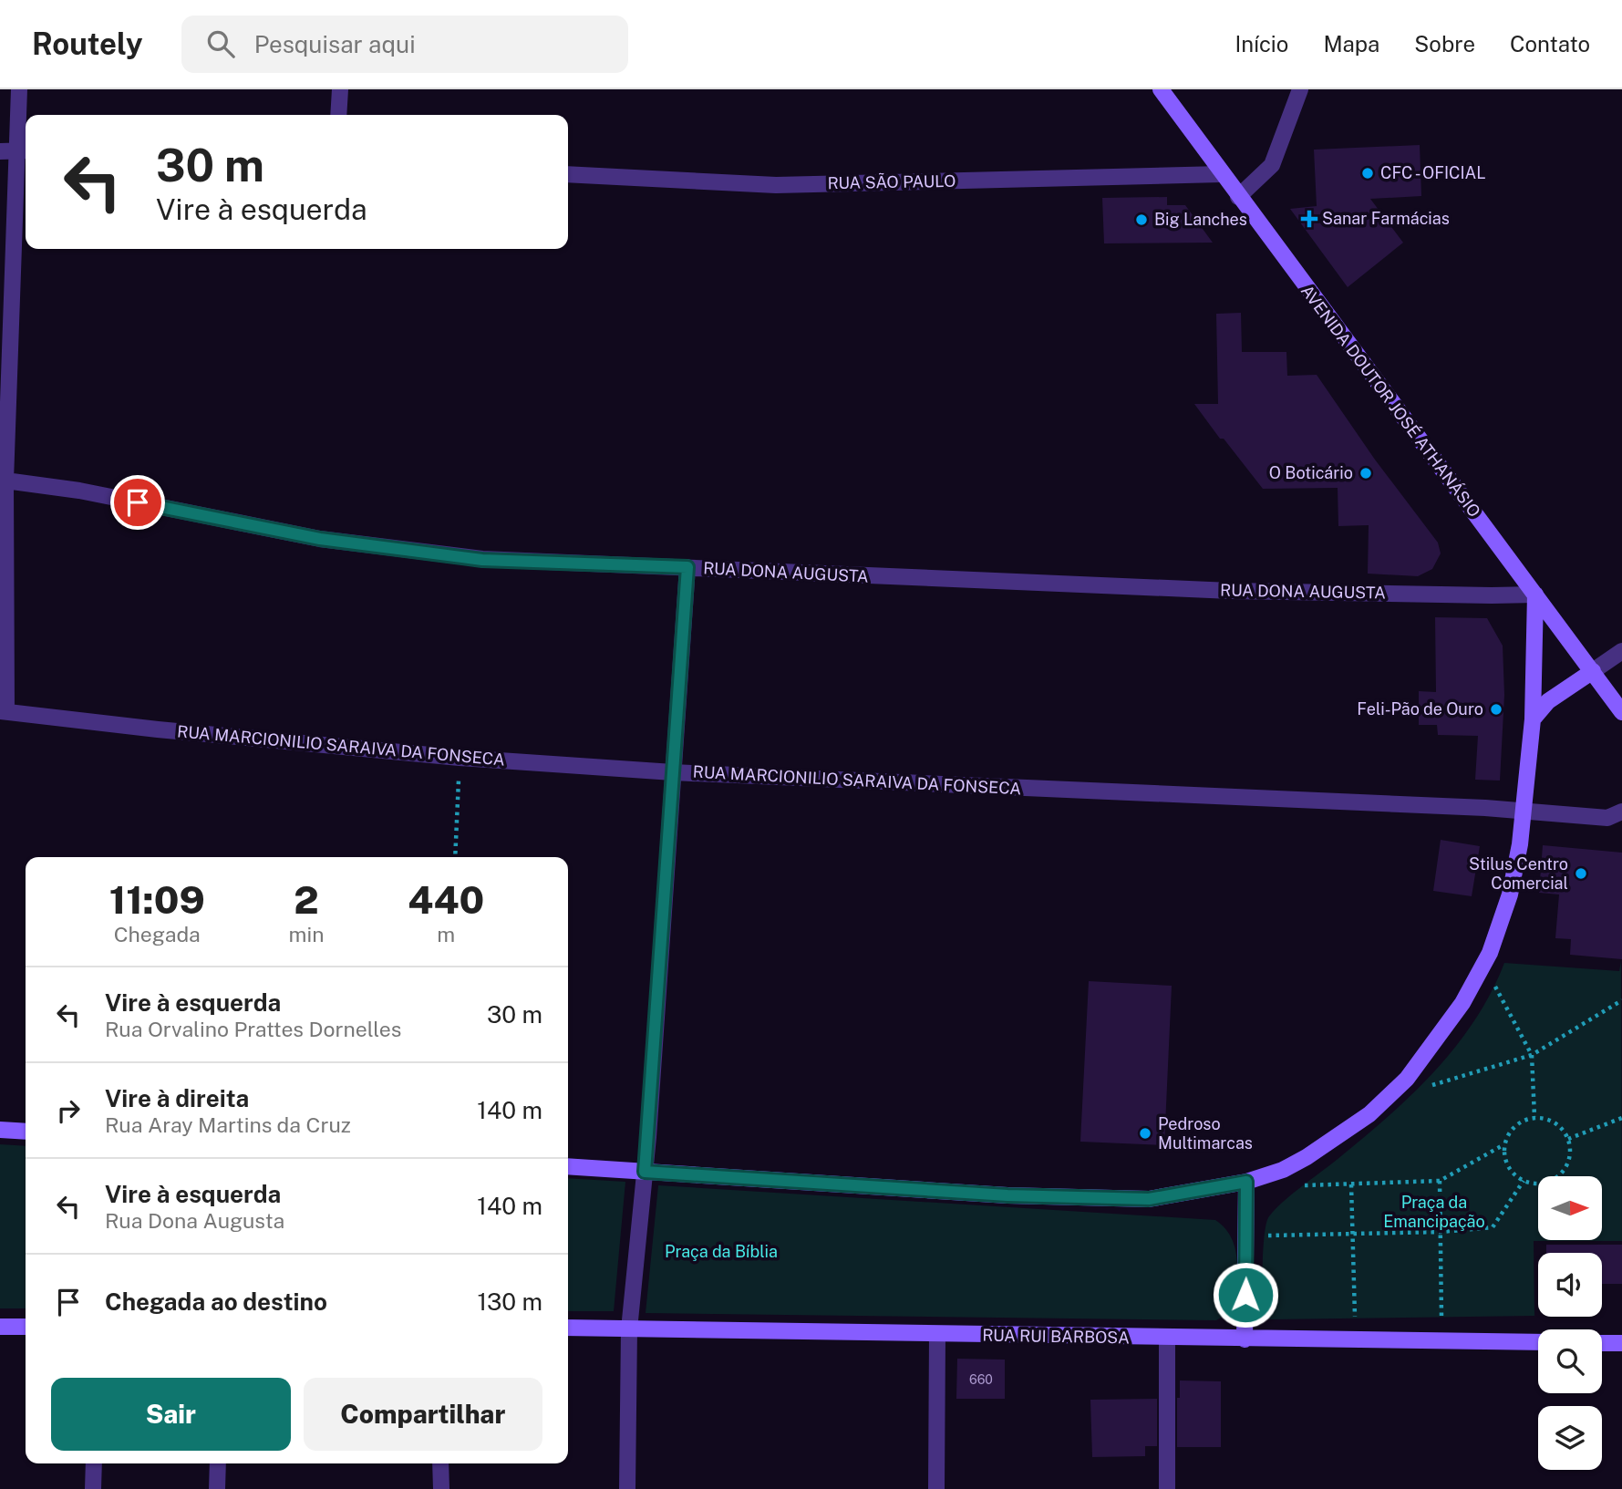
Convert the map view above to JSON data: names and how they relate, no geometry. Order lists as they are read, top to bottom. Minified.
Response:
{"streets":{"street":["RUA SÃO PAULO","AVENIDA DOUTOR JOSÉ ATHANÁSIO","RUA DONA AUGUSTA","RUA MARCIONILIO SARAIVA DA FONSECA","RUA RUI BARBOSA"]},"crossings":[["RUA SÃO PAULO","AVENIDA DOUTOR JOSÉ ATHANÁSIO"],["AVENIDA DOUTOR JOSÉ ATHANÁSIO","RUA DONA AUGUSTA"]],"parks":["Praça da Emancipação","Praça da Bíblia"],"places":{"other":["CFC - OFICIAL","Big Lanches","O Boticário","Feli-Pão de Ouro","Stilus Centro Comercial","Pedroso Multimarcas"],"health":["Sanar Farmácias"]},"house_numbers":["660"],"north":"right","page":{"header":"Routely","search":"Pesquisar aqui","nav":["Início","Mapa","Sobre","Contato"],"turn":["30 m","Vire à esquerda"],"eta":["11:09","Chegada","2","min","440","m"],"list":[{"name":"Vire à esquerda","note":"Rua Orvalino Prattes Dornelles","value":"30 m"},{"name":"Vire à direita","note":"Rua Aray Martins da Cruz","value":"140 m"},{"name":"Vire à esquerda","note":"Rua Dona Augusta","value":"140 m"},{"name":"Chegada ao destino","value":"130 m"}],"buttons":["Sair","Compartilhar"]}}
